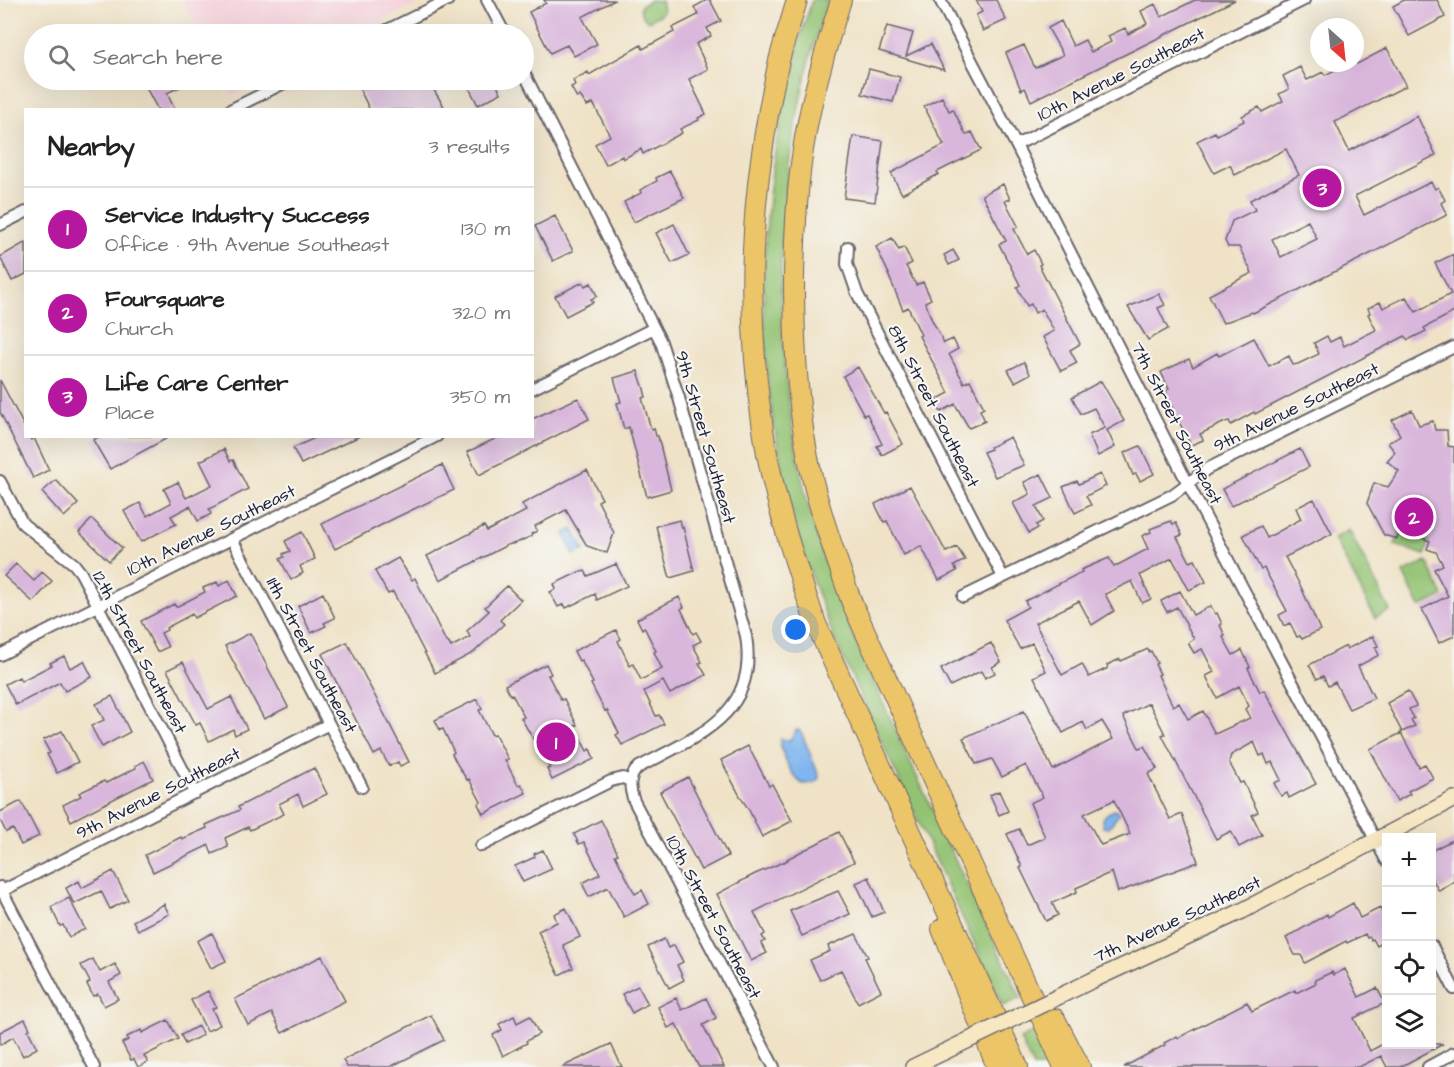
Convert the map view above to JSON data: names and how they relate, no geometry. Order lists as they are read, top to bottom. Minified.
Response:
{"streets":{"street":["10th Avenue Southeast","8th Street Southeast","9th Avenue Southeast","7th Street Southeast","9th Street Southeast","12th Street Southeast","11th Street Southeast","10th Street Southeast","7th Avenue Southeast"]},"crossings":[["10th Avenue Southeast","7th Street Southeast"],["10th Avenue Southeast","12th Street Southeast"],["10th Avenue Southeast","11th Street Southeast"],["8th Street Southeast","9th Avenue Southeast"],["9th Avenue Southeast","7th Street Southeast"],["9th Avenue Southeast","12th Street Southeast"],["9th Avenue Southeast","11th Street Southeast"],["7th Street Southeast","7th Avenue Southeast"],["9th Street Southeast","10th Street Southeast"]],"north":"bottom right","page":{"search":"Search here","heading":["Nearby","3 results"],"pins":["3","2","1"],"list":[{"mark":"1","name":"Service Industry Success","note":"Office · 9th Avenue Southeast","value":"130 m"},{"mark":"2","name":"Foursquare","note":"Church","value":"320 m"},{"mark":"3","name":"Life Care Center","note":"Place","value":"350 m"}],"map_buttons":["+","−"]}}
